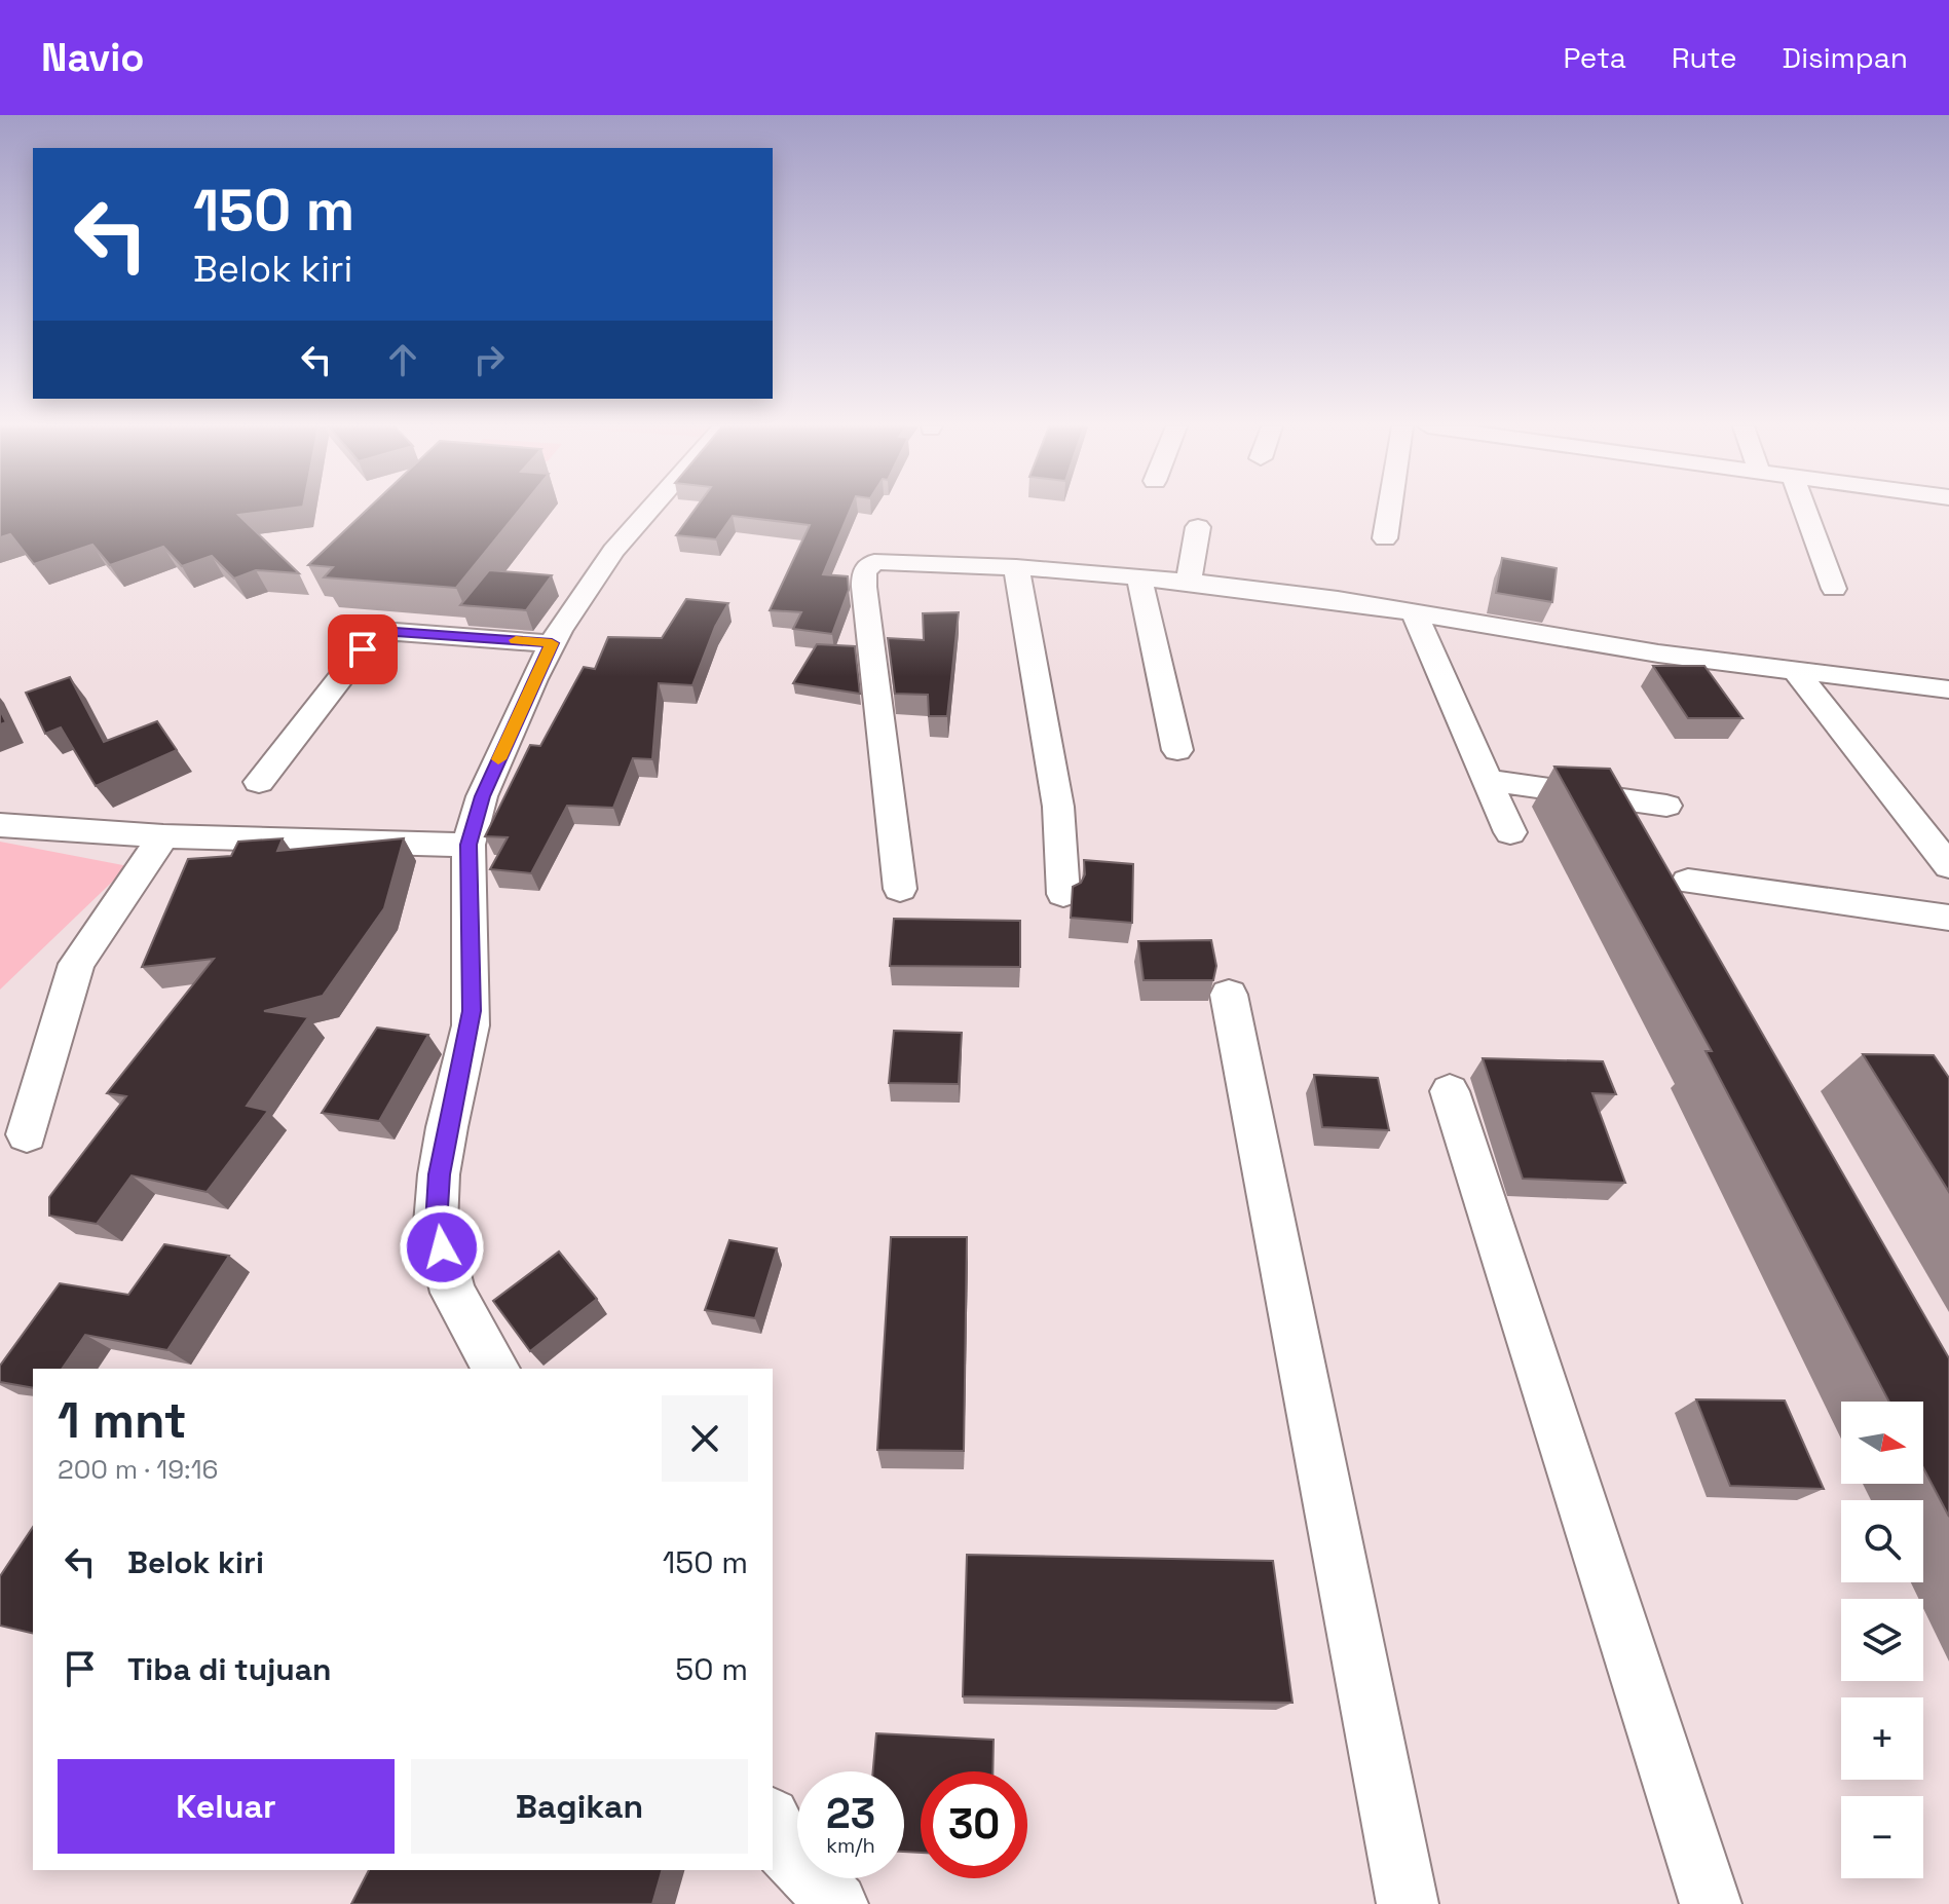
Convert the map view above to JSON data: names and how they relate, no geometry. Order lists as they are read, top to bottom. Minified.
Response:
{"north":"right","page":{"header":"Navio","nav":["Peta","Rute","Disimpan"],"turn":["150 m","Belok kiri"],"heading":["1 mnt","200 m · 19:16"],"map_buttons":["+","−"],"list":[{"name":"Belok kiri","value":"150 m"},{"name":"Tiba di tujuan","value":"50 m"}],"buttons":["Keluar","Bagikan"],"speed":"23 km/h","limit":"30"}}
